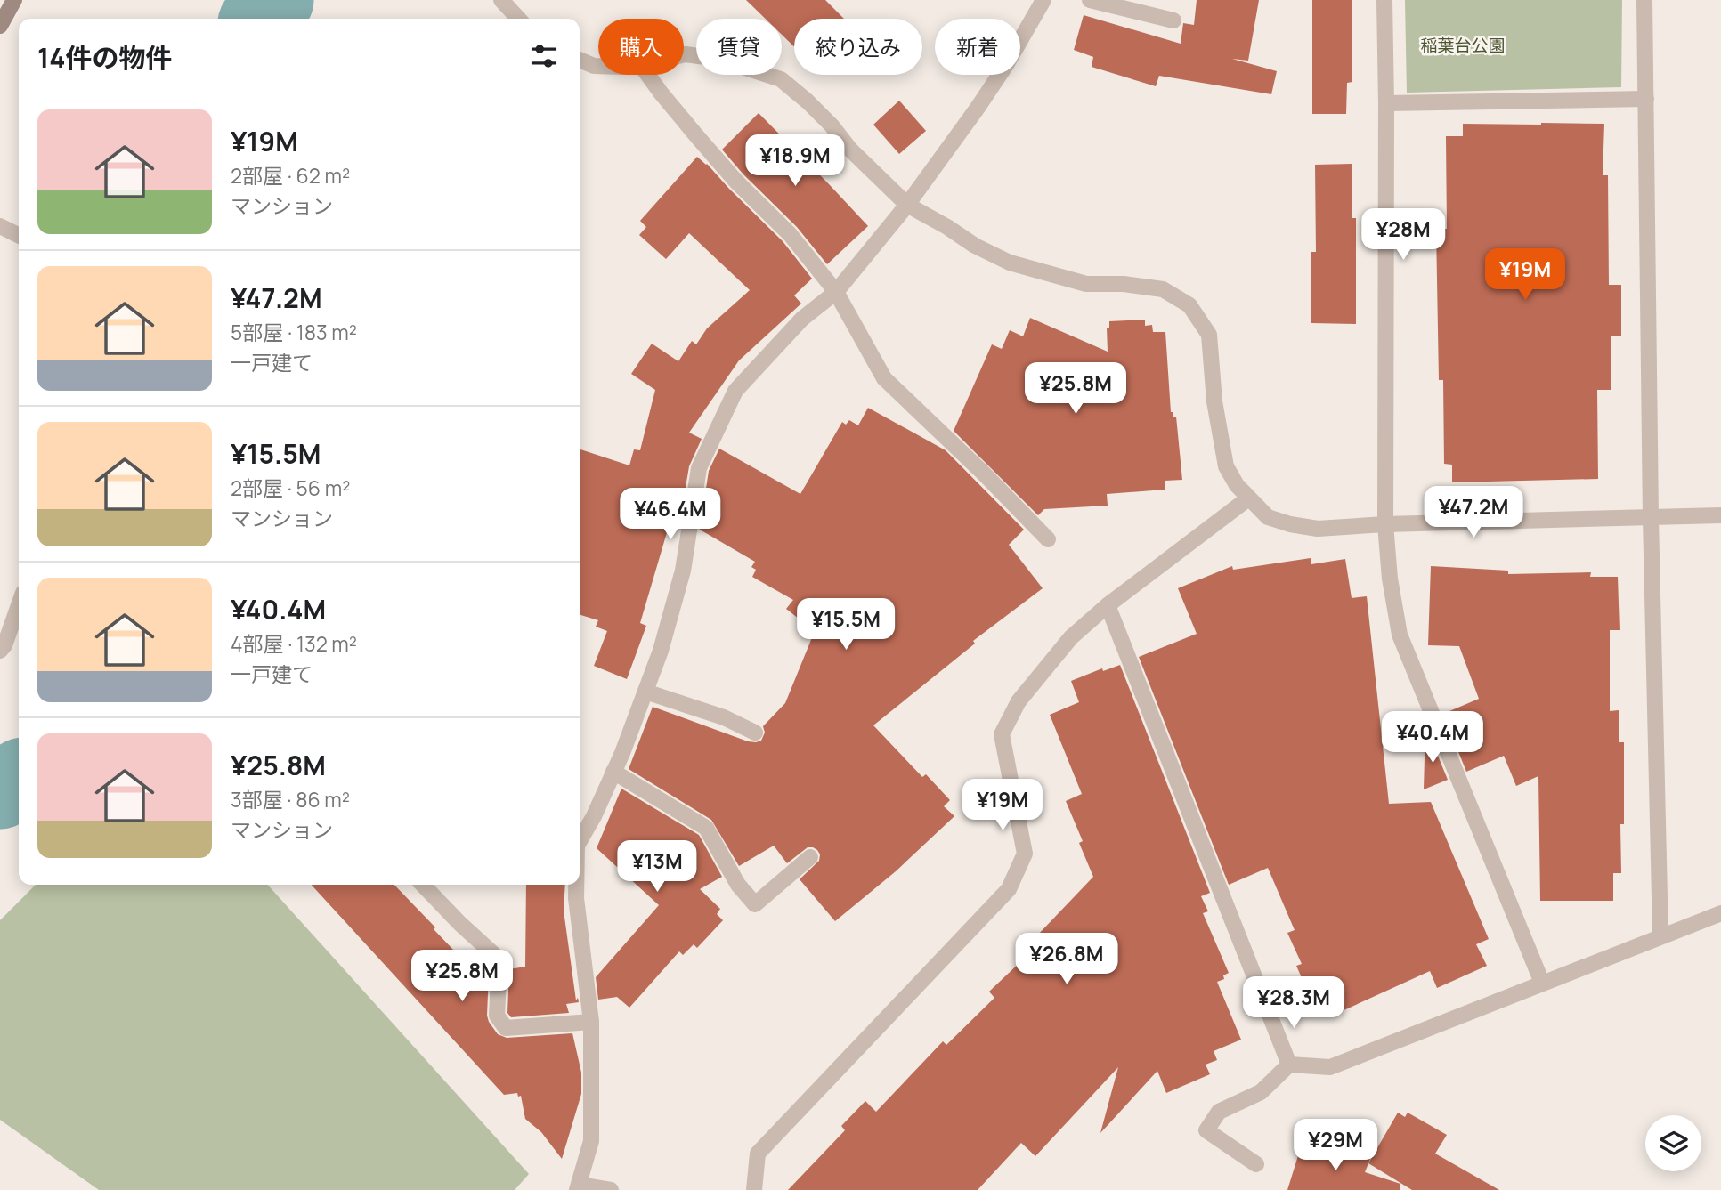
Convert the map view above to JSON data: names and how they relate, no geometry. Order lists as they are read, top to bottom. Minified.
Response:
{"parks":["稲葉台公園"],"page":{"chip":["購入","賃貸","絞り込み","新着"],"heading":"14件の物件","list":[{"name":"¥19M","note":"2部屋 · 62 m² · マンション"},{"name":"¥47.2M","note":"5部屋 · 183 m² · 一戸建て"},{"name":"¥15.5M","note":"2部屋 · 56 m² · マンション"},{"name":"¥40.4M","note":"4部屋 · 132 m² · 一戸建て"},{"name":"¥25.8M","note":"3部屋 · 86 m² · マンション"}],"price":["¥18.9M","¥28M","¥19M","¥25.8M","¥47.2M","¥46.4M","¥15.5M","¥40.4M","¥19M","¥13M","¥26.8M","¥25.8M","¥28.3M","¥29M"]}}
